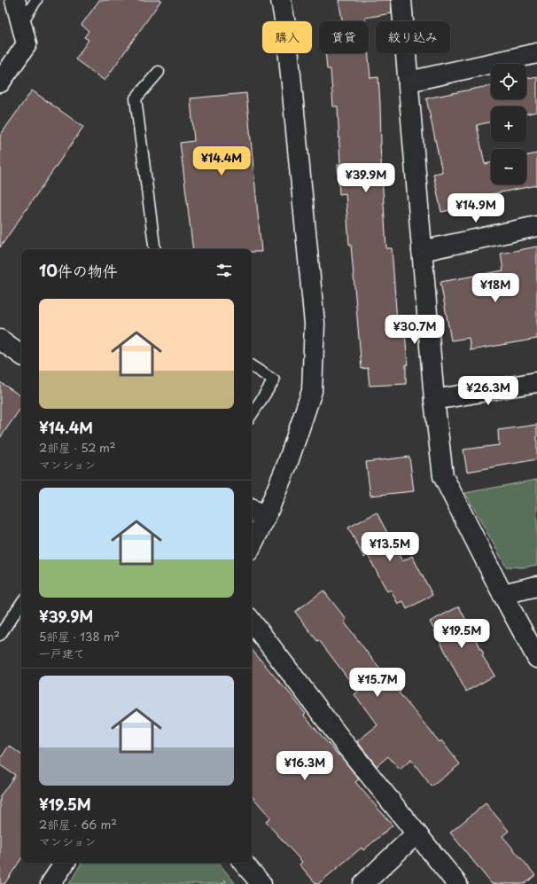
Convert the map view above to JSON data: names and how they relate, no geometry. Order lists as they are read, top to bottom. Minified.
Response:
{"page":{"chip":["購入","賃貸","絞り込み"],"map_buttons":["+","−"],"price":["¥14.4M","¥39.9M","¥14.9M","¥18M","¥30.7M","¥26.3M","¥13.5M","¥19.5M","¥15.7M","¥16.3M"],"heading":"10件の物件","list":[{"name":"¥14.4M","note":"2部屋 · 52 m² · マンション"},{"name":"¥39.9M","note":"5部屋 · 138 m² · 一戸建て"},{"name":"¥19.5M","note":"2部屋 · 66 m² · マンション"}]}}
